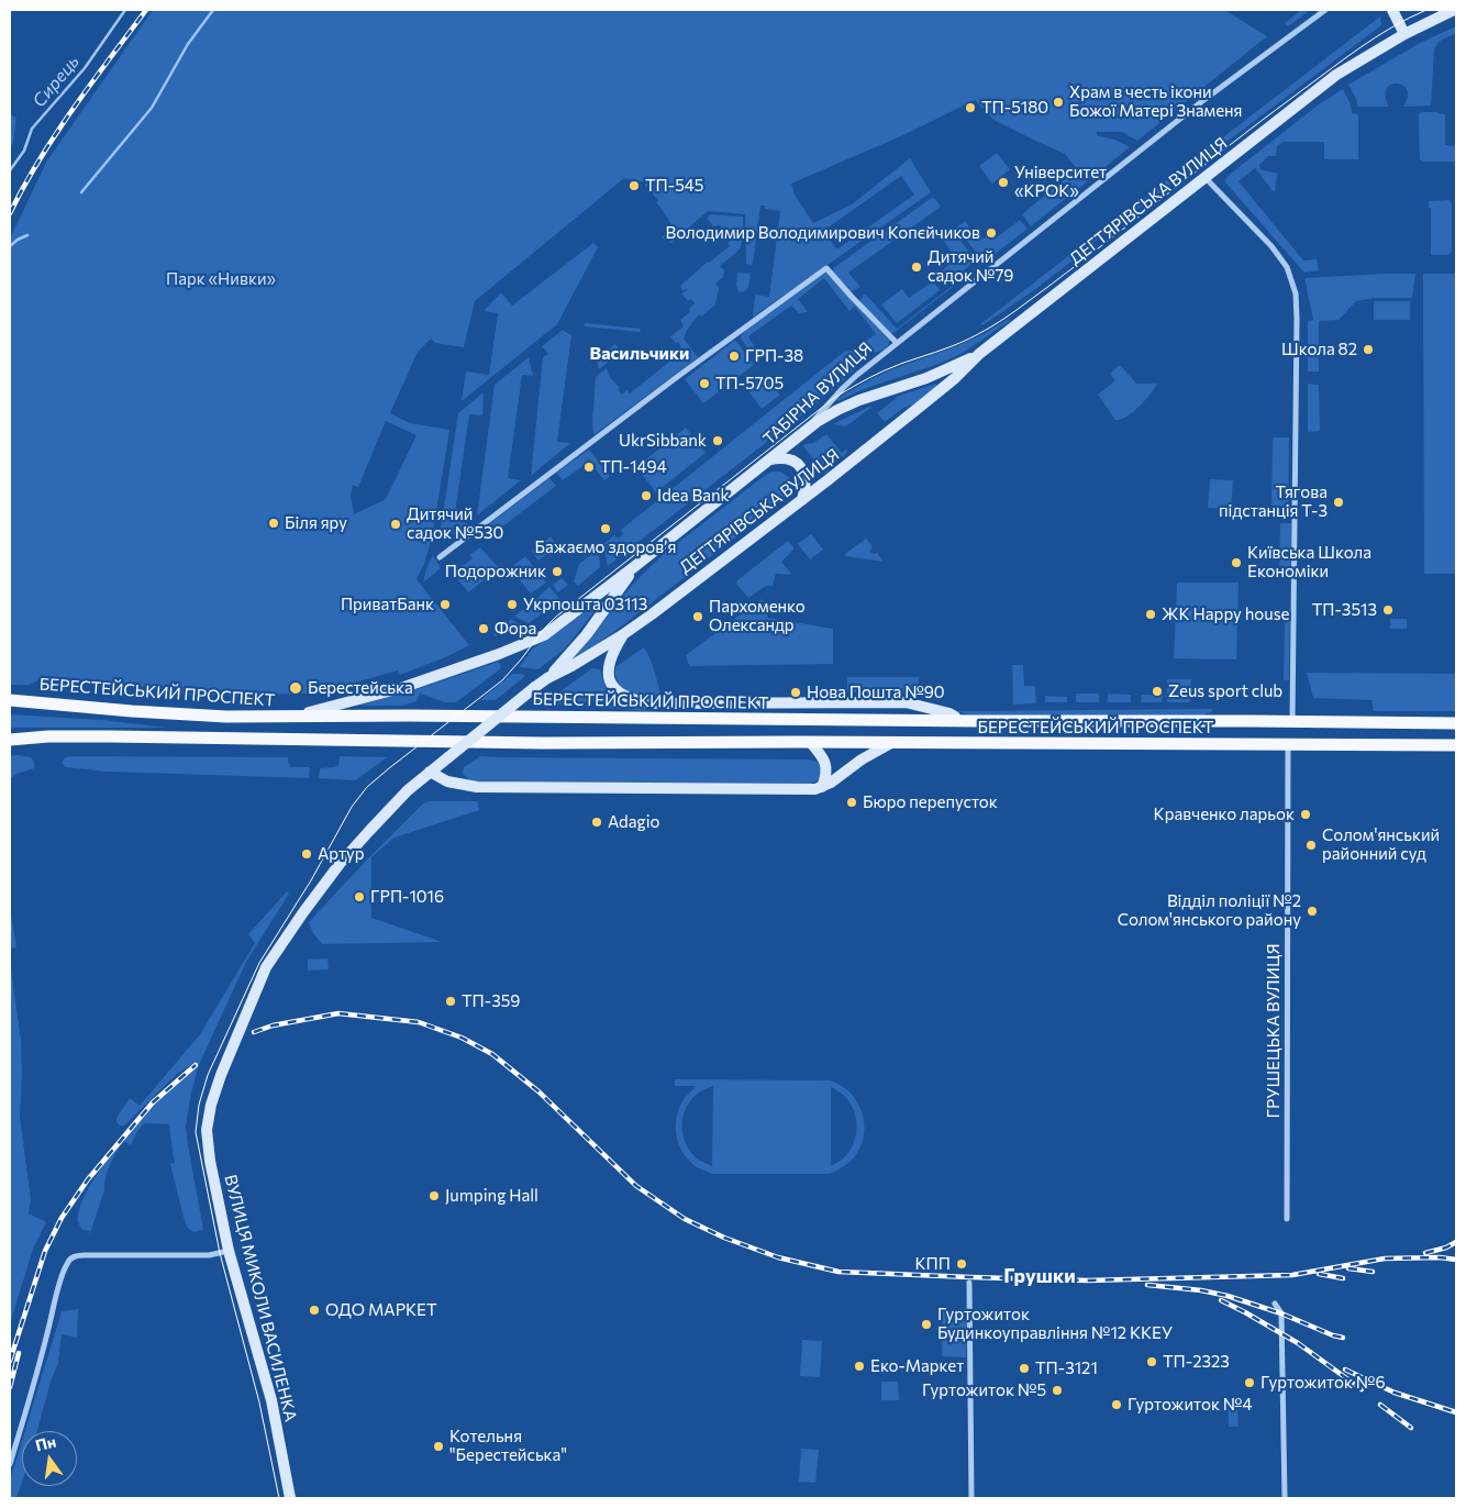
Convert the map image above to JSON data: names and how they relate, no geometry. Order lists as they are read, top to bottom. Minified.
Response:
{"streets":{"main road":["ДЕГТЯРІВСЬКА ВУЛИЦЯ","ТАБІРНА ВУЛИЦЯ","БЕРЕСТЕЙСЬКИЙ ПРОСПЕКТ","ВУЛИЦЯ МИКОЛИ ВАСИЛЕНКА"],"street":["ГРУШЕЦЬКА ВУЛИЦЯ"]},"crossings":[["ДЕГТЯРІВСЬКА ВУЛИЦЯ","ТАБІРНА ВУЛИЦЯ"],["ДЕГТЯРІВСЬКА ВУЛИЦЯ","ВУЛИЦЯ МИКОЛИ ВАСИЛЕНКА"],["ТАБІРНА ВУЛИЦЯ","БЕРЕСТЕЙСЬКИЙ ПРОСПЕКТ"],["БЕРЕСТЕЙСЬКИЙ ПРОСПЕКТ","ГРУШЕЦЬКА ВУЛИЦЯ"]],"districts":["Васильчики","Грушки"],"water":["Сирець"],"parks":["Парк «Нивки»"],"places":["Храм в честь ікони Божої Матері Знаменя","ТП-5180","Університет «КРОК»","ТП-545","Володимир Володимирович Копєйчиков","Дитячий садок №79","Школа 82","ГРП-38","ТП-5705","UkrSibbank","ТП-1494","Idea Bank","Тягова підстанція Т-3","Біля яру","Дитячий садок №530","Бажаємо здоровʼя","Київська Школа Економіки","Подорожник","ПриватБанк","Укрпошта 03113","ТП-3513","ЖК Happy house","Пархоменко Олександр","Фора","Берестейська","Zeus sport club","Нова Пошта №90","Бюро перепусток","Кравченко ларьок","Adagio","Солом'янський районний суд","Артур","ГРП-1016","Відділ поліції №2 Солом'янського району","ТП-359","Jumping Hall","КПП","ОДО МАРКЕТ","Гуртожиток Будинкоуправління №12 ККЕУ","ТП-2323","Еко-Маркет","ТП-3121","Гуртожиток №6","Гуртожиток №5","Гуртожиток №4","Котельня \"Берестейська\""],"north":"top"}
